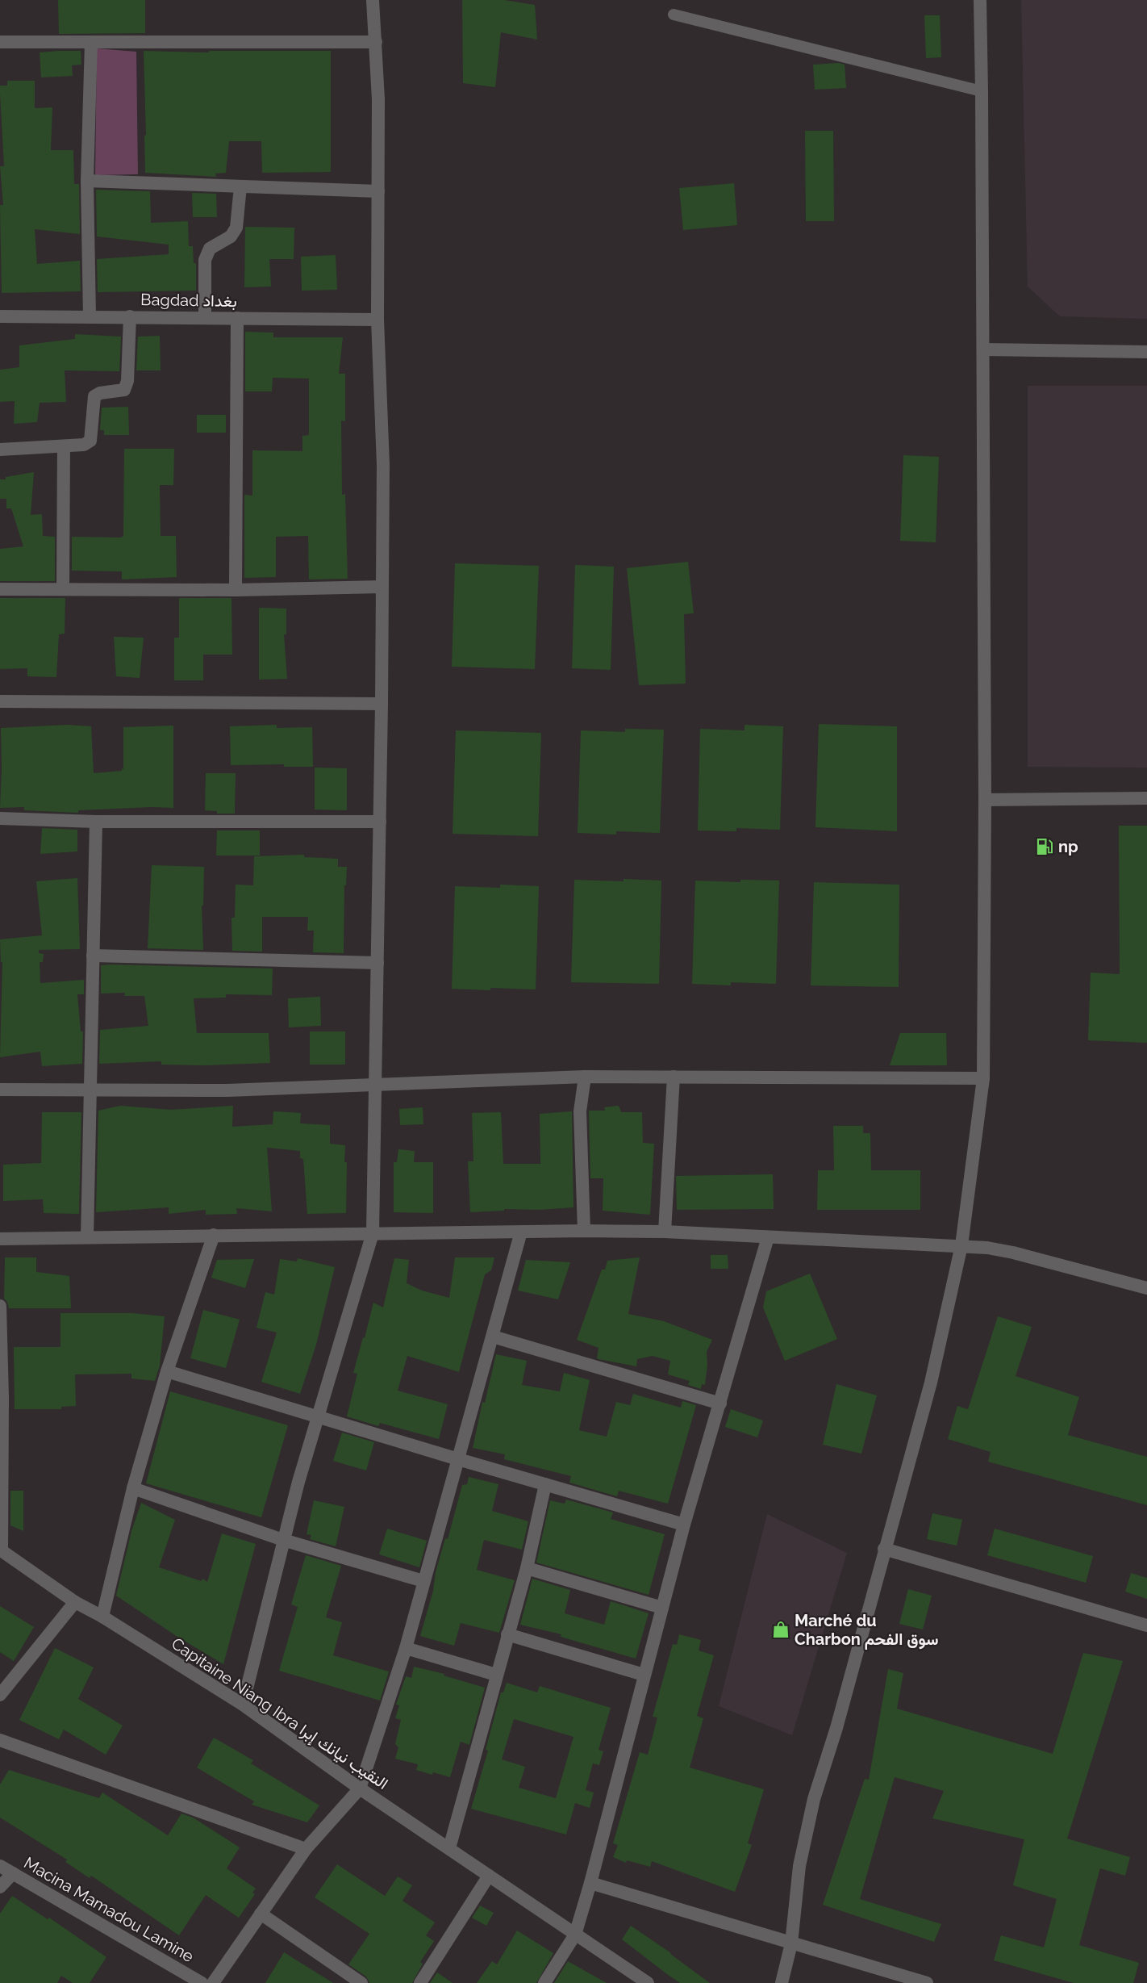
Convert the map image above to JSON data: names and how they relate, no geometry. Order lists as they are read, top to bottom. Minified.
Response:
{"streets":{"street":["Bagdad بغداد","Capitaine Niang Ibra النقيب نيانك إبرا","Macina Mamadou Lamine"]},"places":{"fuel station":["np"],"shop":["Marché du Charbon سوق الفحم"]}}
